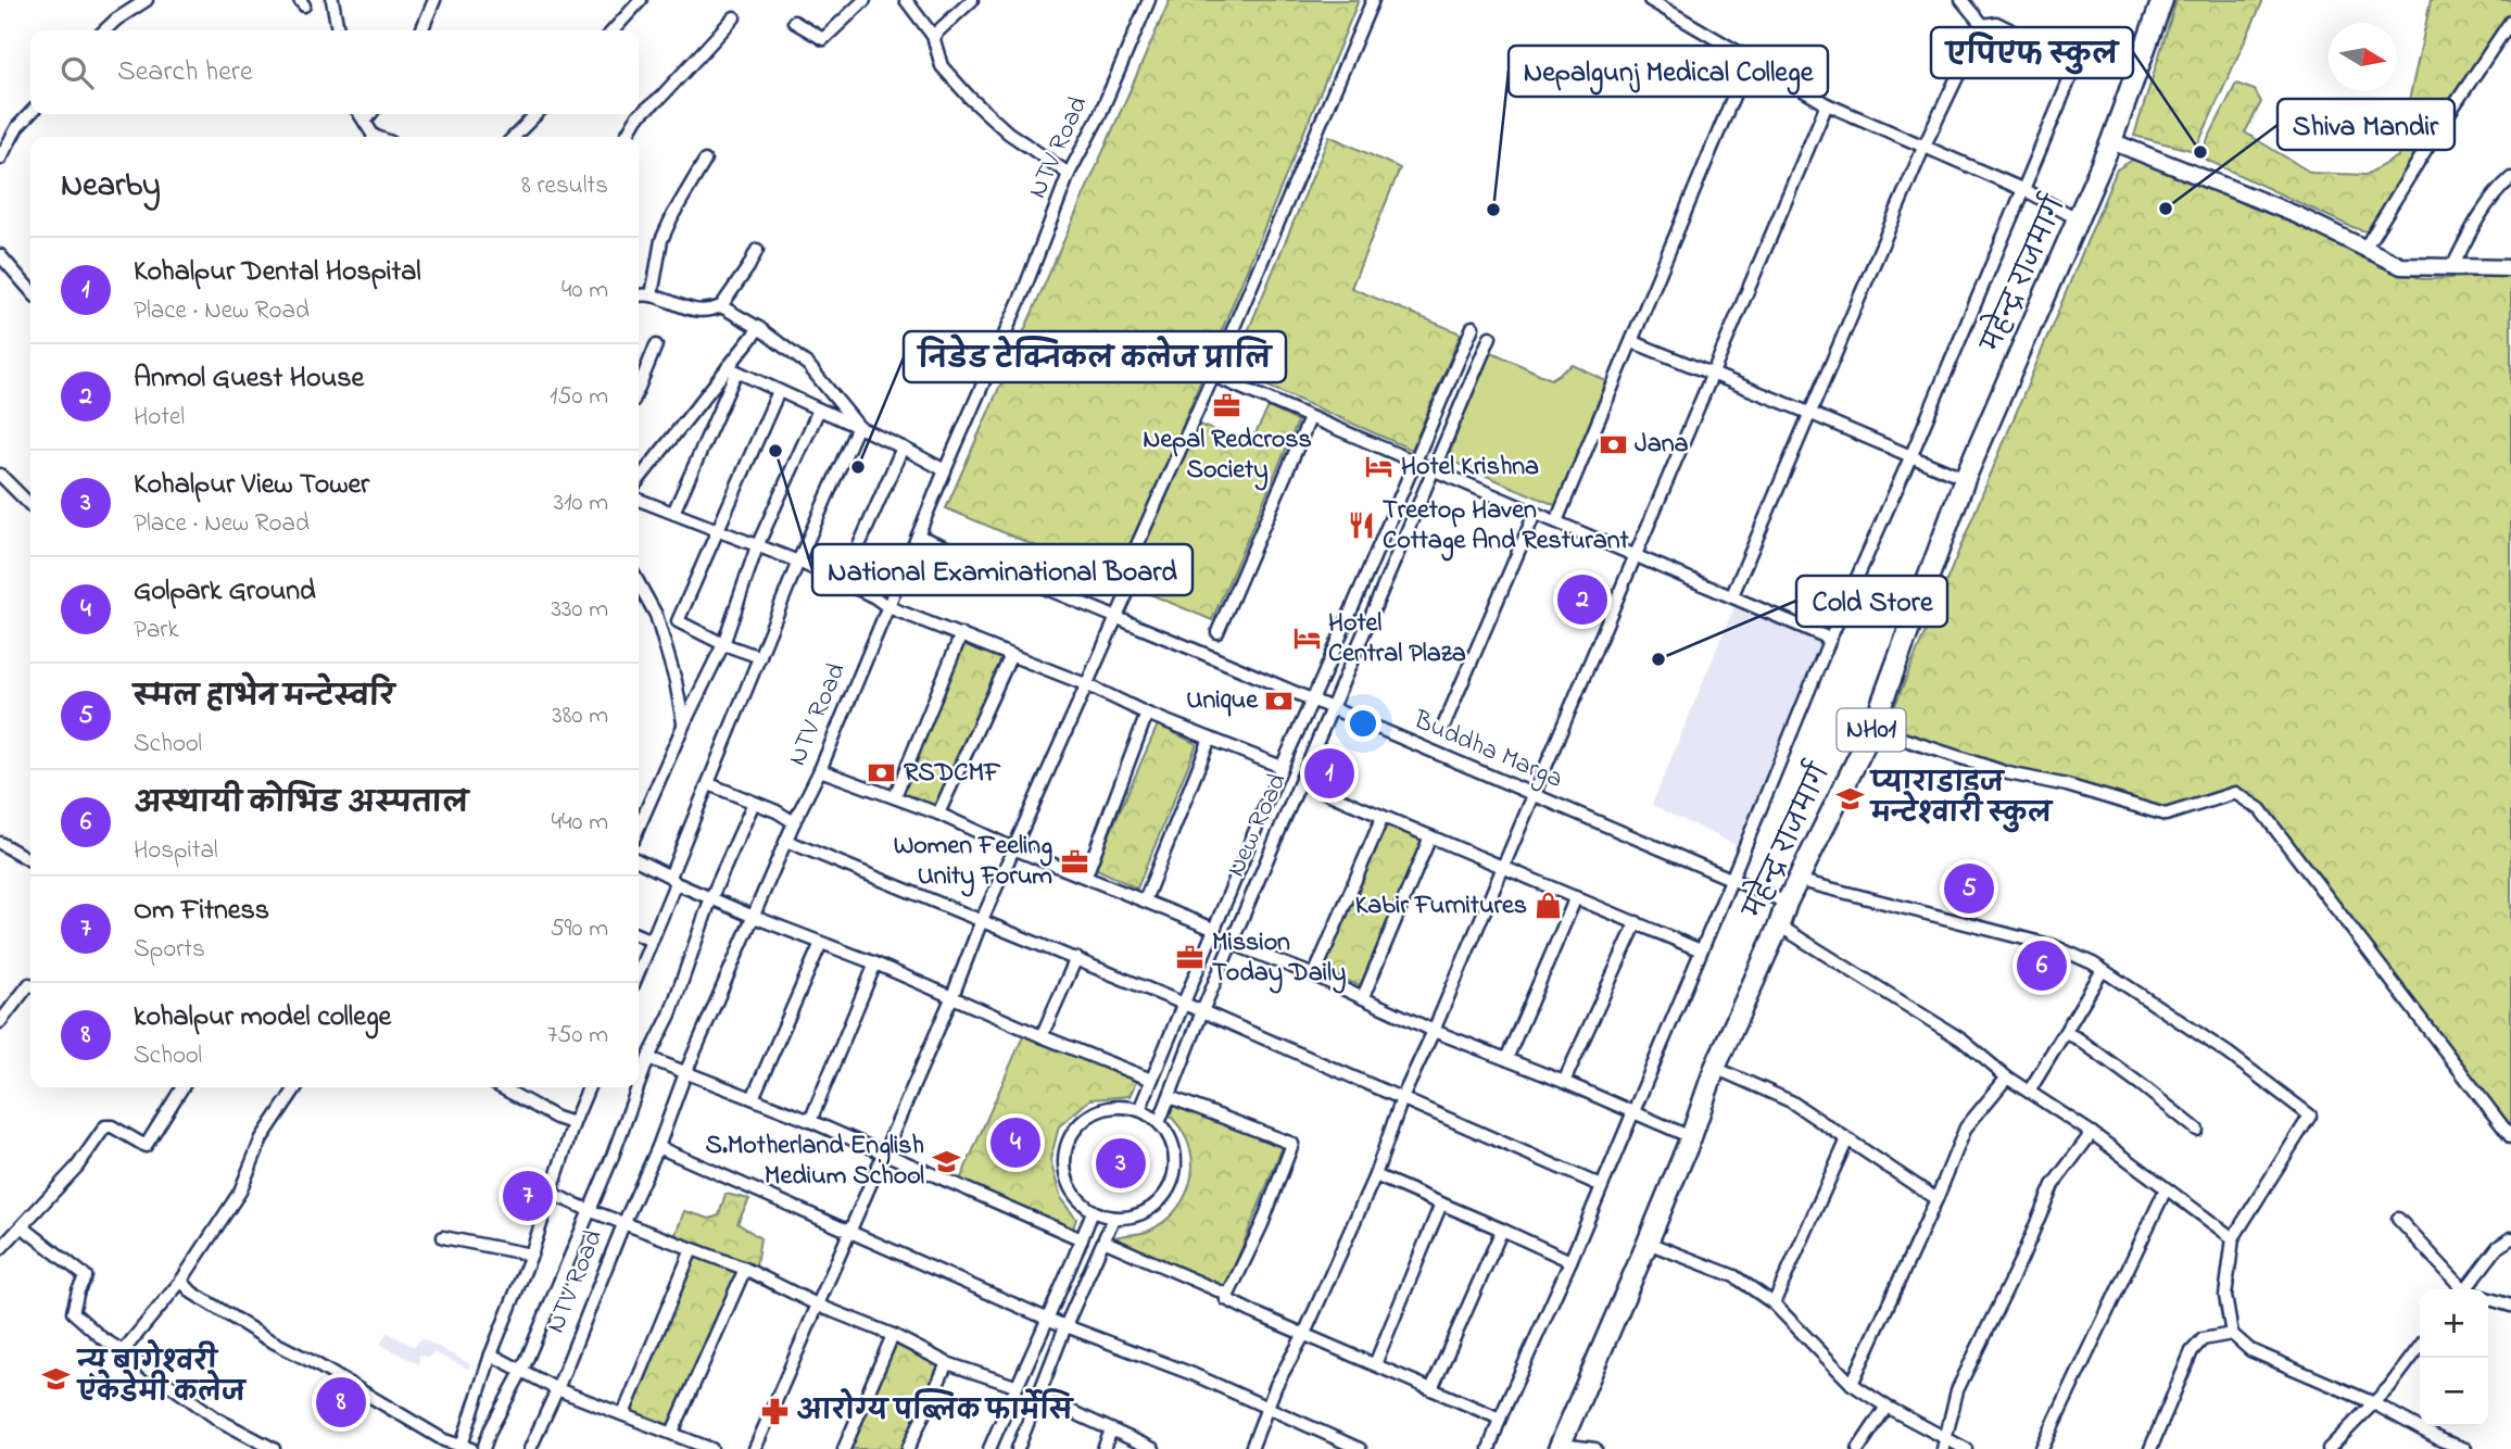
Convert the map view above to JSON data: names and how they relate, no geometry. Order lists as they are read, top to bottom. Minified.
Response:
{"streets":{"highway":["महेन्द्र राजमार्ग","NH01"],"street":["NTV Road","Buddha Marga","New Road"]},"crossings":[["NTV Road","Buddha Marga"],["महेन्द्र राजमार्ग","Buddha Marga"],["Buddha Marga","New Road"]],"places":{"other":["एपिएफ स्कुल","Shiva Mandir","Nepalgunj Medical College","National Examinational Board","निडेड टेक्निकल कलेज प्रालि","Cold Store"],"office":["Nepal Redcross Society","Women Feeling Unity Forum","Mission Today Daily"],"bank":["Jana","Unique","RSDCMF"],"hotel":["Hotel Krishna","Hotel Central Plaza"],"restaurant":["Treetop Haven Cottage And Resturant"],"school or university":["प्याराडाइज मन्टेश्वारी स्कुल","S.Motherland English Medium School","न्यु बागेश्वरी एकेडेमी कलेज"],"shop":["Kabir Furnitures"],"pharmacy":["आरोग्य पब्लिक फार्मेसि"]},"north":"right","page":{"search":"Search here","heading":["Nearby","8 results"],"list":[{"mark":"1","name":"Kohalpur Dental Hospital","note":"Place · New Road","value":"40 m"},{"mark":"2","name":"Anmol Guest House","note":"Hotel","value":"150 m"},{"mark":"3","name":"Kohalpur View Tower","note":"Place · New Road","value":"310 m"},{"mark":"4","name":"Golpark Ground","note":"Park","value":"330 m"},{"mark":"5","name":"स्मल हाभेन मन्टेस्वरि","note":"School","value":"380 m"},{"mark":"6","name":"अस्थायी कोभिड अस्पताल","note":"Hospital","value":"440 m"},{"mark":"7","name":"Om Fitness","note":"Sports","value":"590 m"},{"mark":"8","name":"kohalpur model college","note":"School","value":"750 m"}],"pins":["2","1","5","6","4","3","7","8"],"map_buttons":["+","−"]}}
